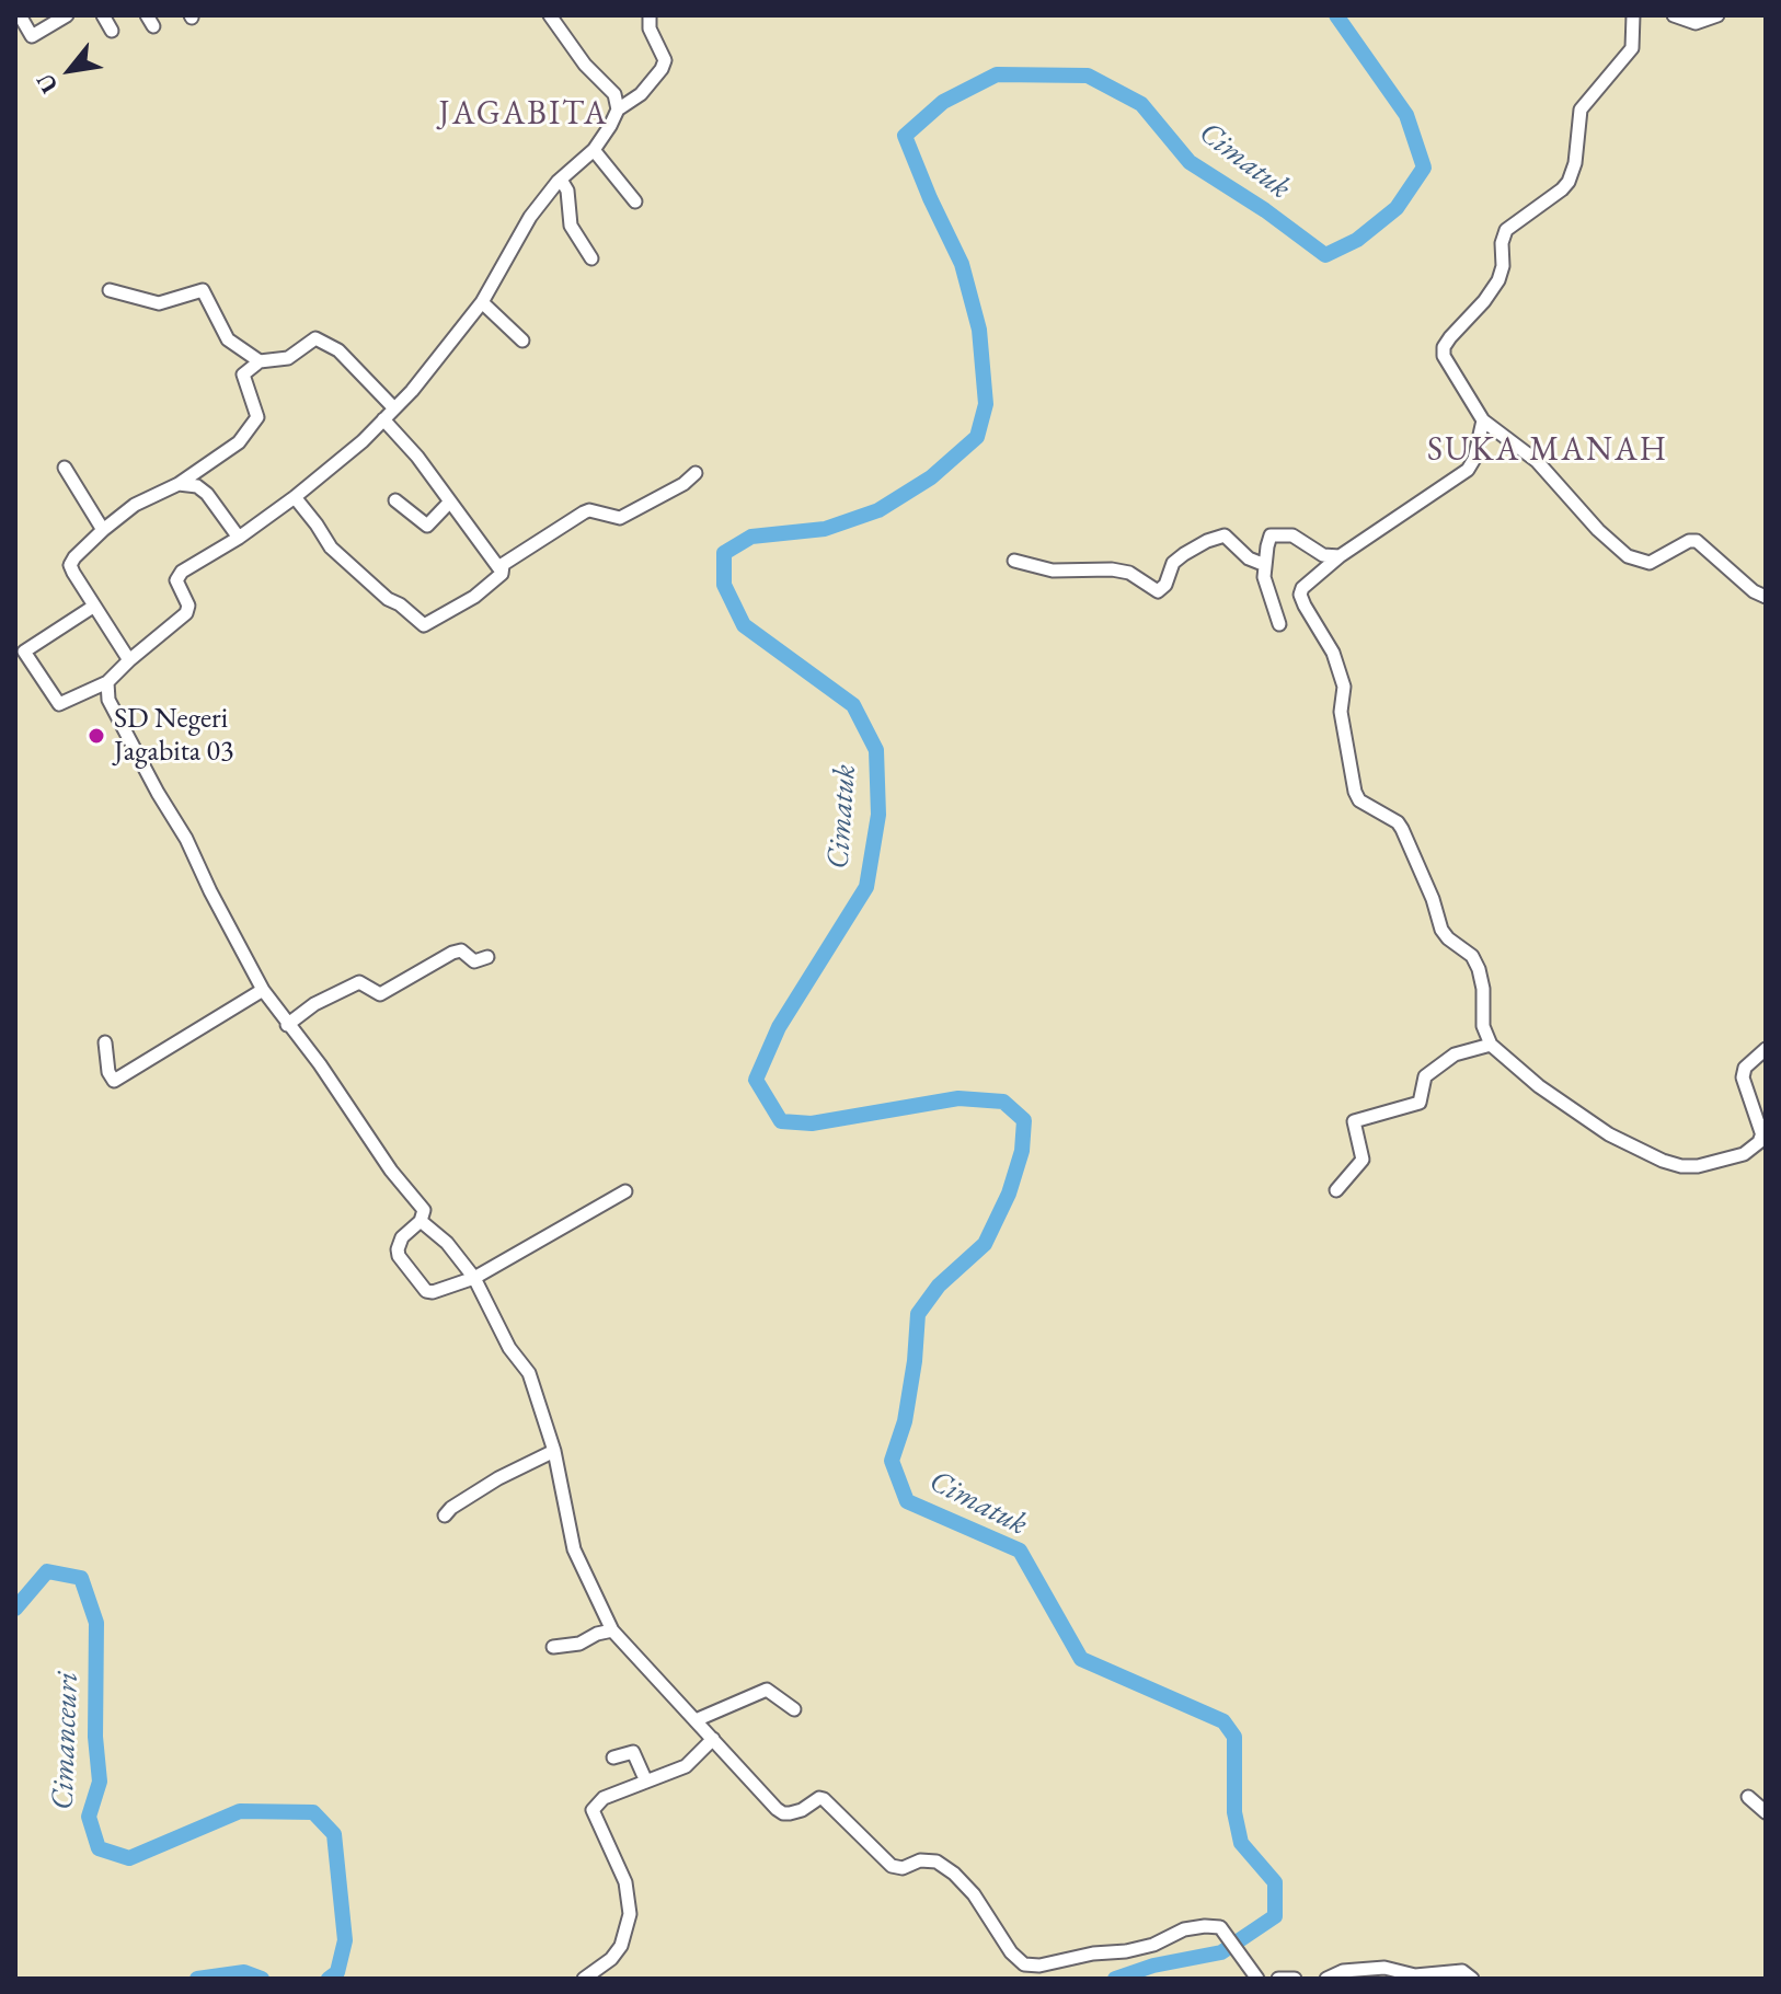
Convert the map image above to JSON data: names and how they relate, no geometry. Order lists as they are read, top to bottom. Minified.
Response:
{"districts":["JAGABITA","SUKA MANAH"],"water":["Cimatuk","Cimanceuri"],"places":["SD Negeri Jagabita 03"],"north":"bottom left"}
